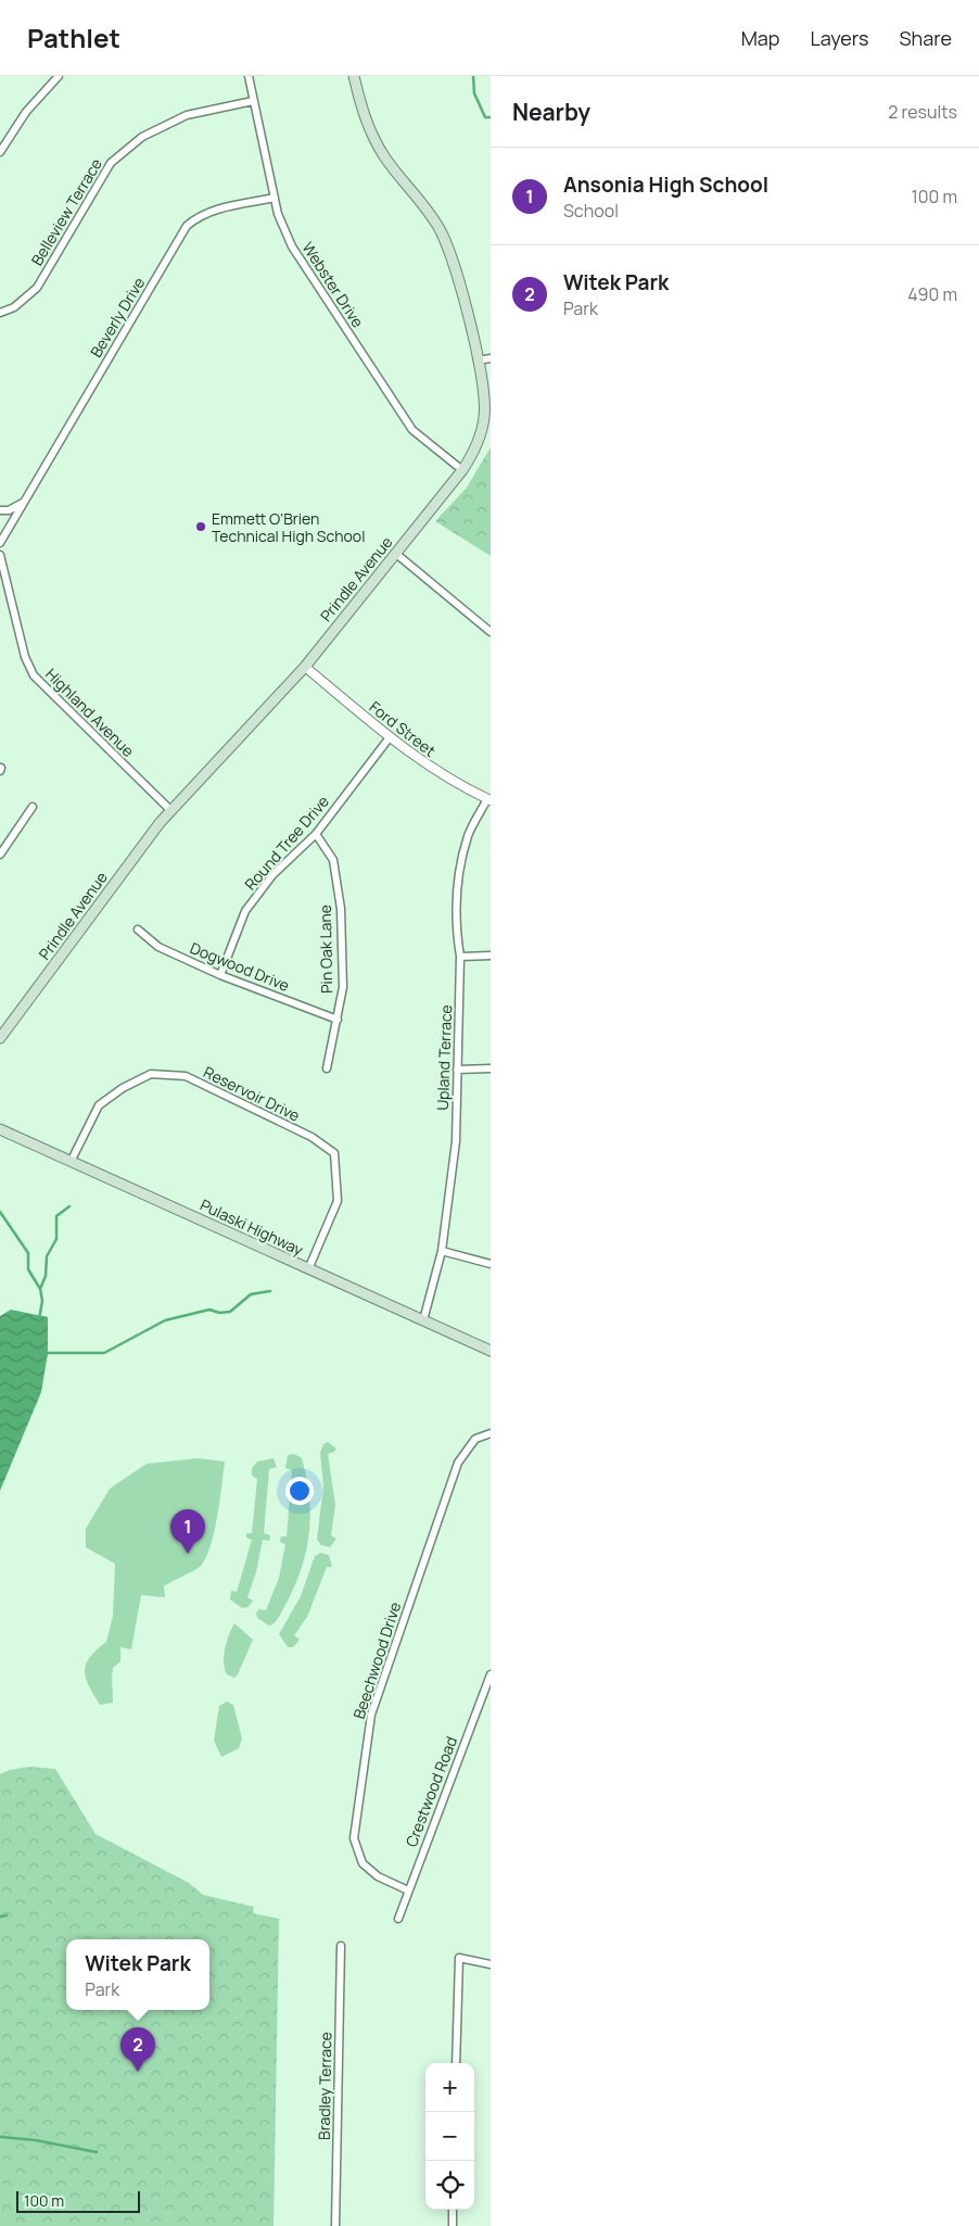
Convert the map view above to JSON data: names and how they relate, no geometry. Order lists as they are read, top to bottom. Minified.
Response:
{"streets":{"main road":["Prindle Avenue","Pulaski Highway"],"street":["Belleview Terrace","Webster Drive","Beverly Drive","Highland Avenue","Ford Street","Round Tree Drive","Pin Oak Lane","Dogwood Drive","Upland Terrace","Reservoir Drive","Beechwood Drive","Crestwood Road","Bradley Terrace"]},"crossings":[["Belleview Terrace","Webster Drive"],["Webster Drive","Beverly Drive"],["Webster Drive","Prindle Avenue"],["Prindle Avenue","Highland Avenue"],["Prindle Avenue","Ford Street"],["Ford Street","Round Tree Drive"],["Ford Street","Upland Terrace"],["Round Tree Drive","Pin Oak Lane"],["Round Tree Drive","Dogwood Drive"],["Pin Oak Lane","Dogwood Drive"],["Upland Terrace","Pulaski Highway"],["Reservoir Drive","Pulaski Highway"],["Beechwood Drive","Crestwood Road"]],"places":["Emmett O'Brien Technical High School"],"scale_bar":"100 m","page":{"header":"Pathlet","nav":["Map","Layers","Share"],"heading":["Nearby","2 results"],"list":[{"mark":"1","name":"Ansonia High School","note":"School","value":"100 m"},{"mark":"2","name":"Witek Park","note":"Park","value":"490 m"}],"pins":["1","2"],"popup":["Witek Park","Park"],"map_buttons":["+","−"],"scale":"100 m"}}
